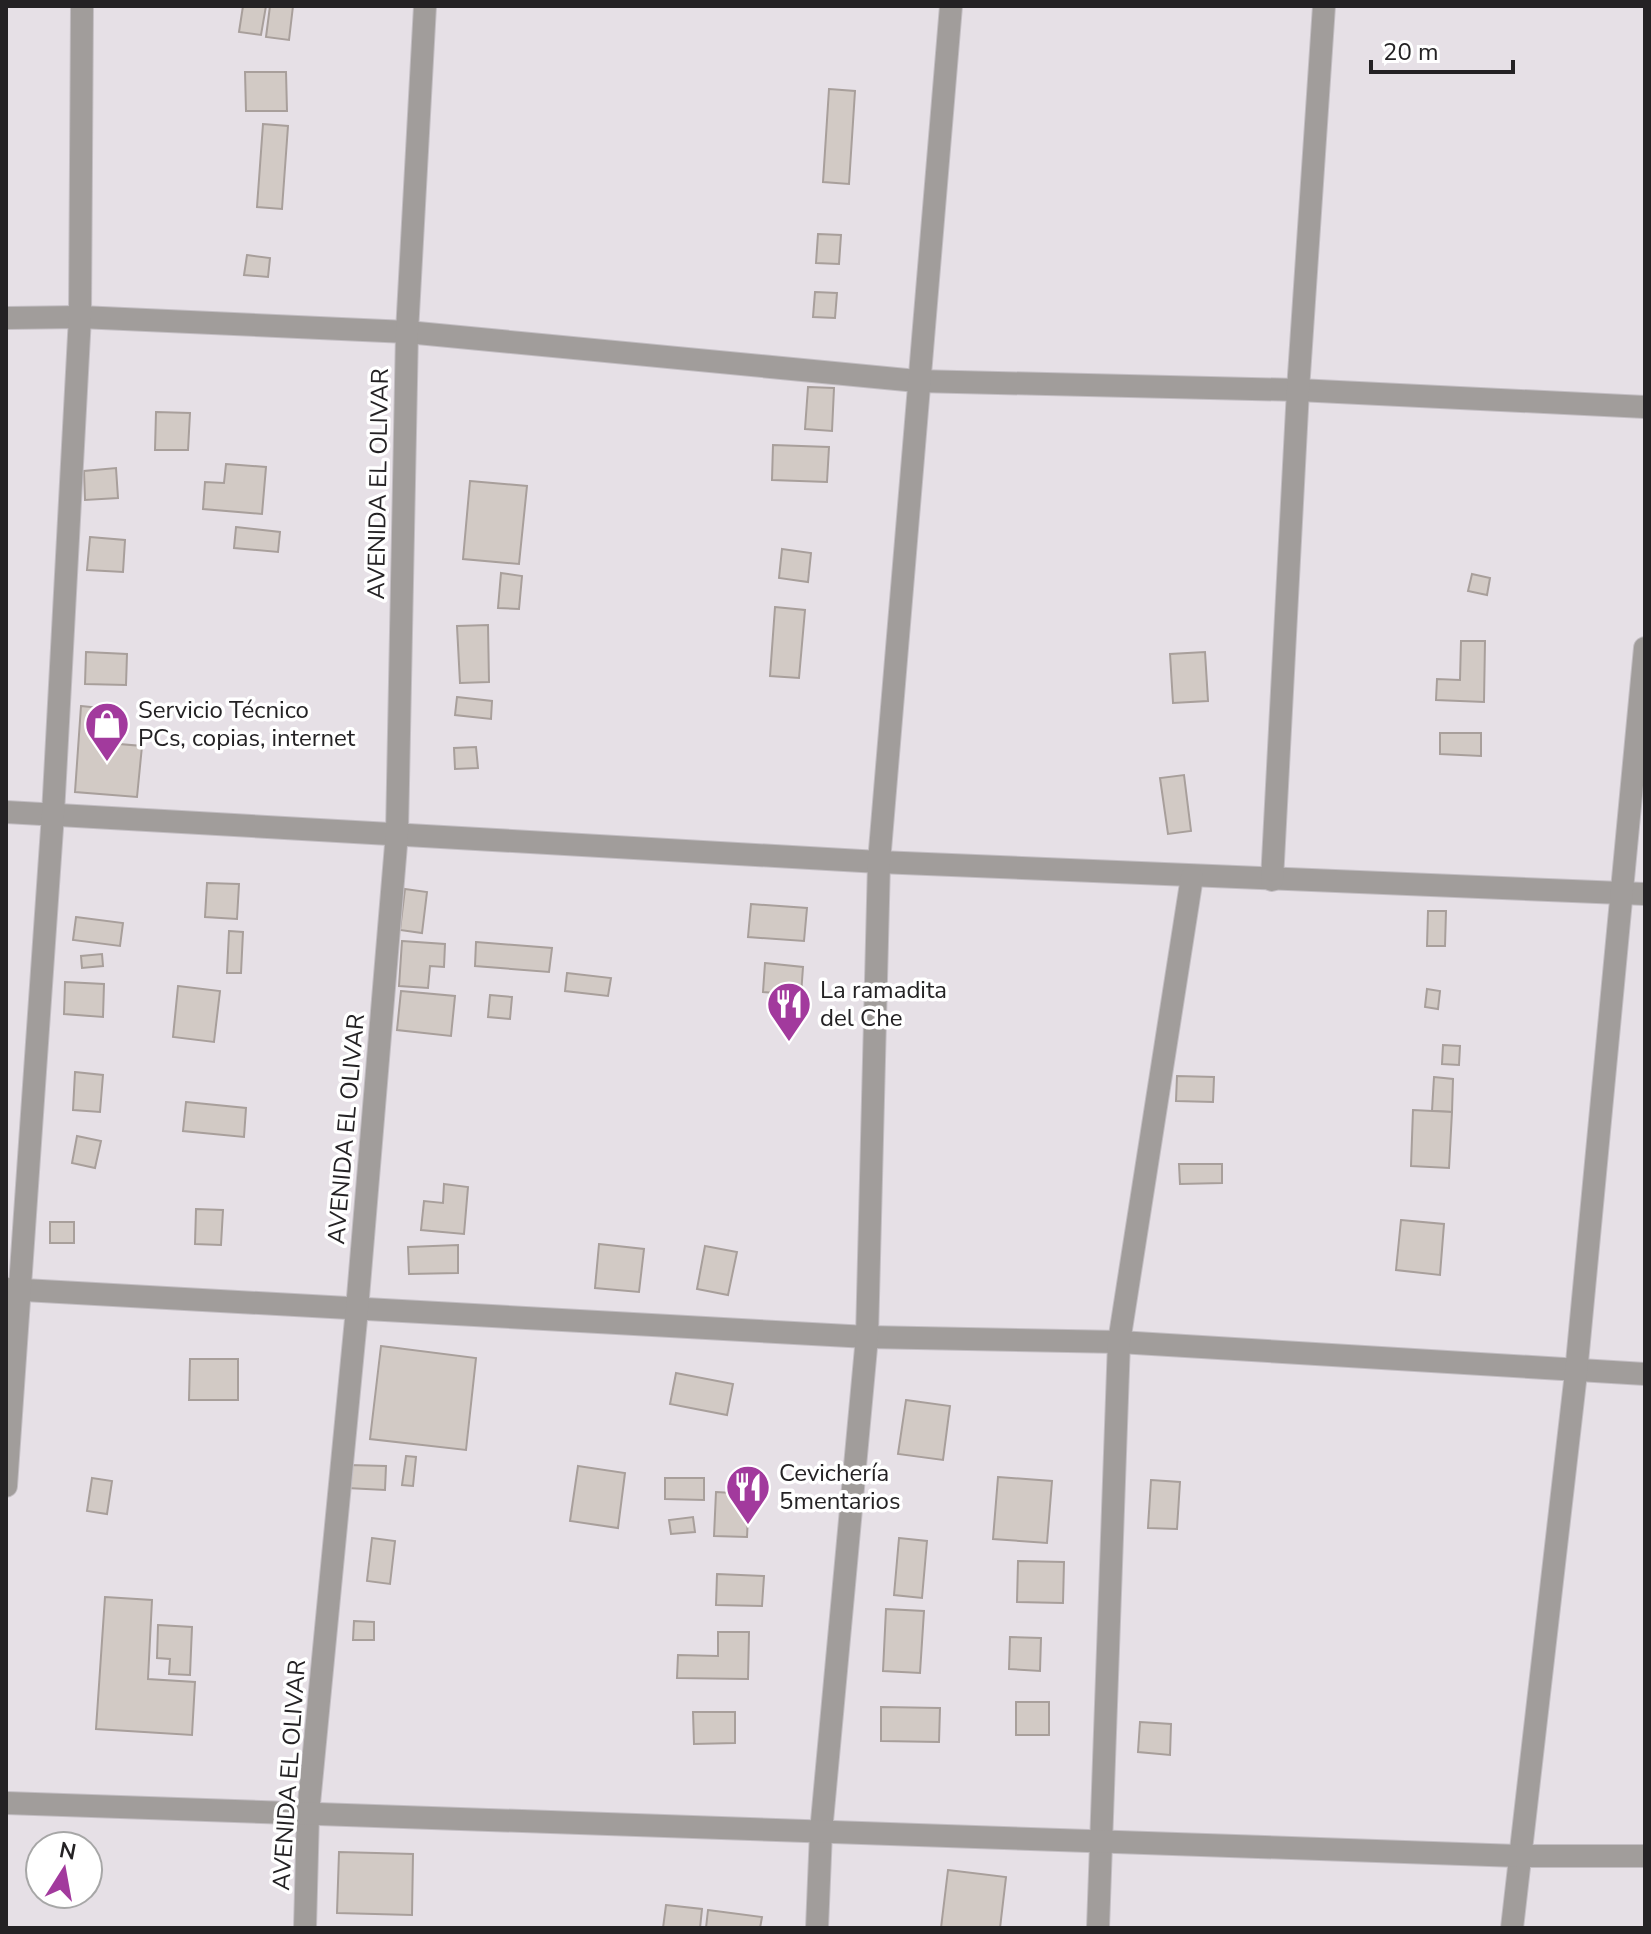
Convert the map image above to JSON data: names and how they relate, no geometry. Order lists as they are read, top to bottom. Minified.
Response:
{"streets":{"street":["AVENIDA EL OLIVAR"]},"places":{"shop":["Servicio Técnico PCs, copias, internet"],"restaurant":["La ramadita del Che","Cevichería 5mentarios"]},"scale_bar":"20 m","north":"top"}
